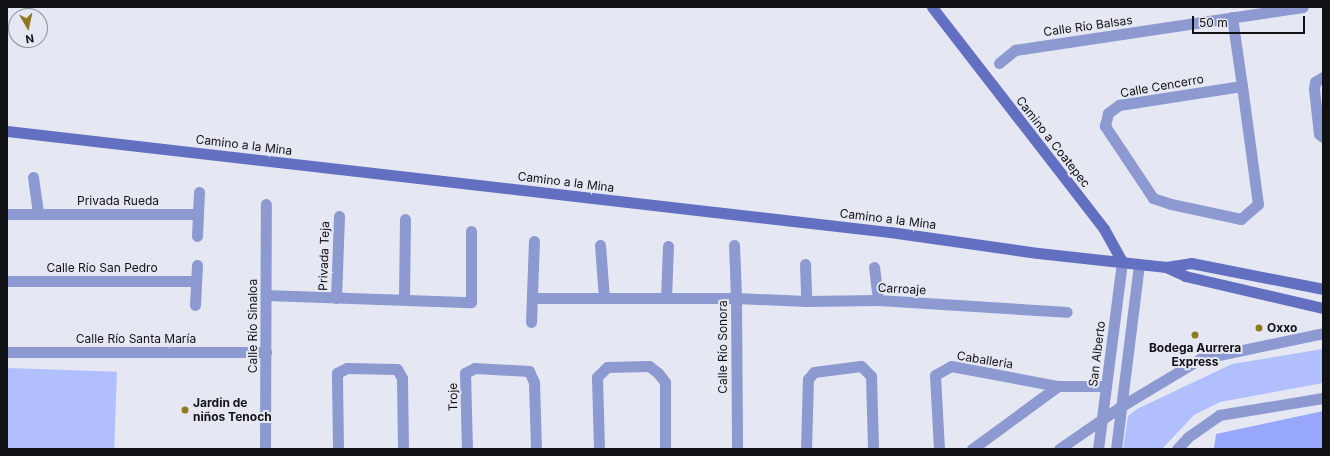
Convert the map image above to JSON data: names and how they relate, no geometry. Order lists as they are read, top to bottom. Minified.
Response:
{"streets":{"main road":["Camino a Coatepec","Camino a la Mina"],"street":["Calle Río Balsas","Calle Cencerro","Privada Rueda","Privada Teja","Calle Río San Pedro","Carroaje","Calle Río Sinaloa","Calle Río Santa María","Calle Río Sonora","San Alberto","Caballeria","Troje"]},"crossings":[["Calle Río Balsas","Calle Cencerro"],["Camino a Coatepec","Camino a la Mina"],["Camino a Coatepec","San Alberto"],["Camino a la Mina","San Alberto"],["Privada Teja","Calle Río Sinaloa"],["Carroaje","Calle Río Sonora"],["Calle Río Sinaloa","Calle Río Santa María"],["San Alberto","Caballeria"]],"places":["Oxxo","Bodega Aurrera Express","Jardin de niños Tenoch"],"scale_bar":"50 m","north":"bottom"}
